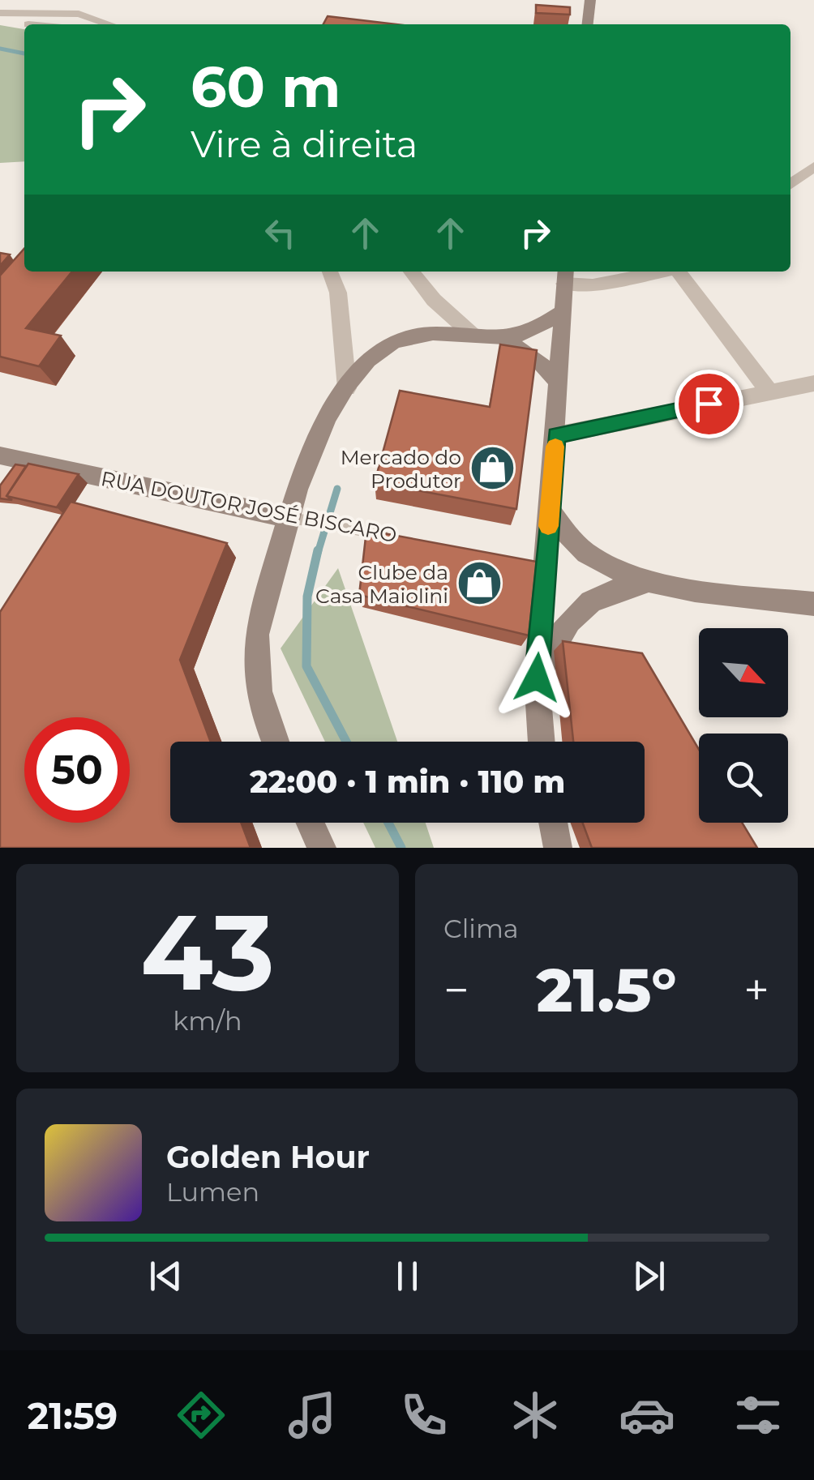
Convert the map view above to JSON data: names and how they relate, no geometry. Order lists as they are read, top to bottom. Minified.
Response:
{"streets":{"main road":["RUA DOUTOR JOSÉ BISCARO"]},"places":{"shop":["Mercado do Produtor","Clube da Casa Maiolini"]},"north":"bottom right","page":{"turn":["60 m","Vire à direita"],"limit":"50","trip":"22:00 · 1 min · 110 m","tile":[["43","km/h"],"Clima"],"heat":["−","21.5°","+"],"song":["Golden Hour","Lumen"],"tabs":"21:59"}}
